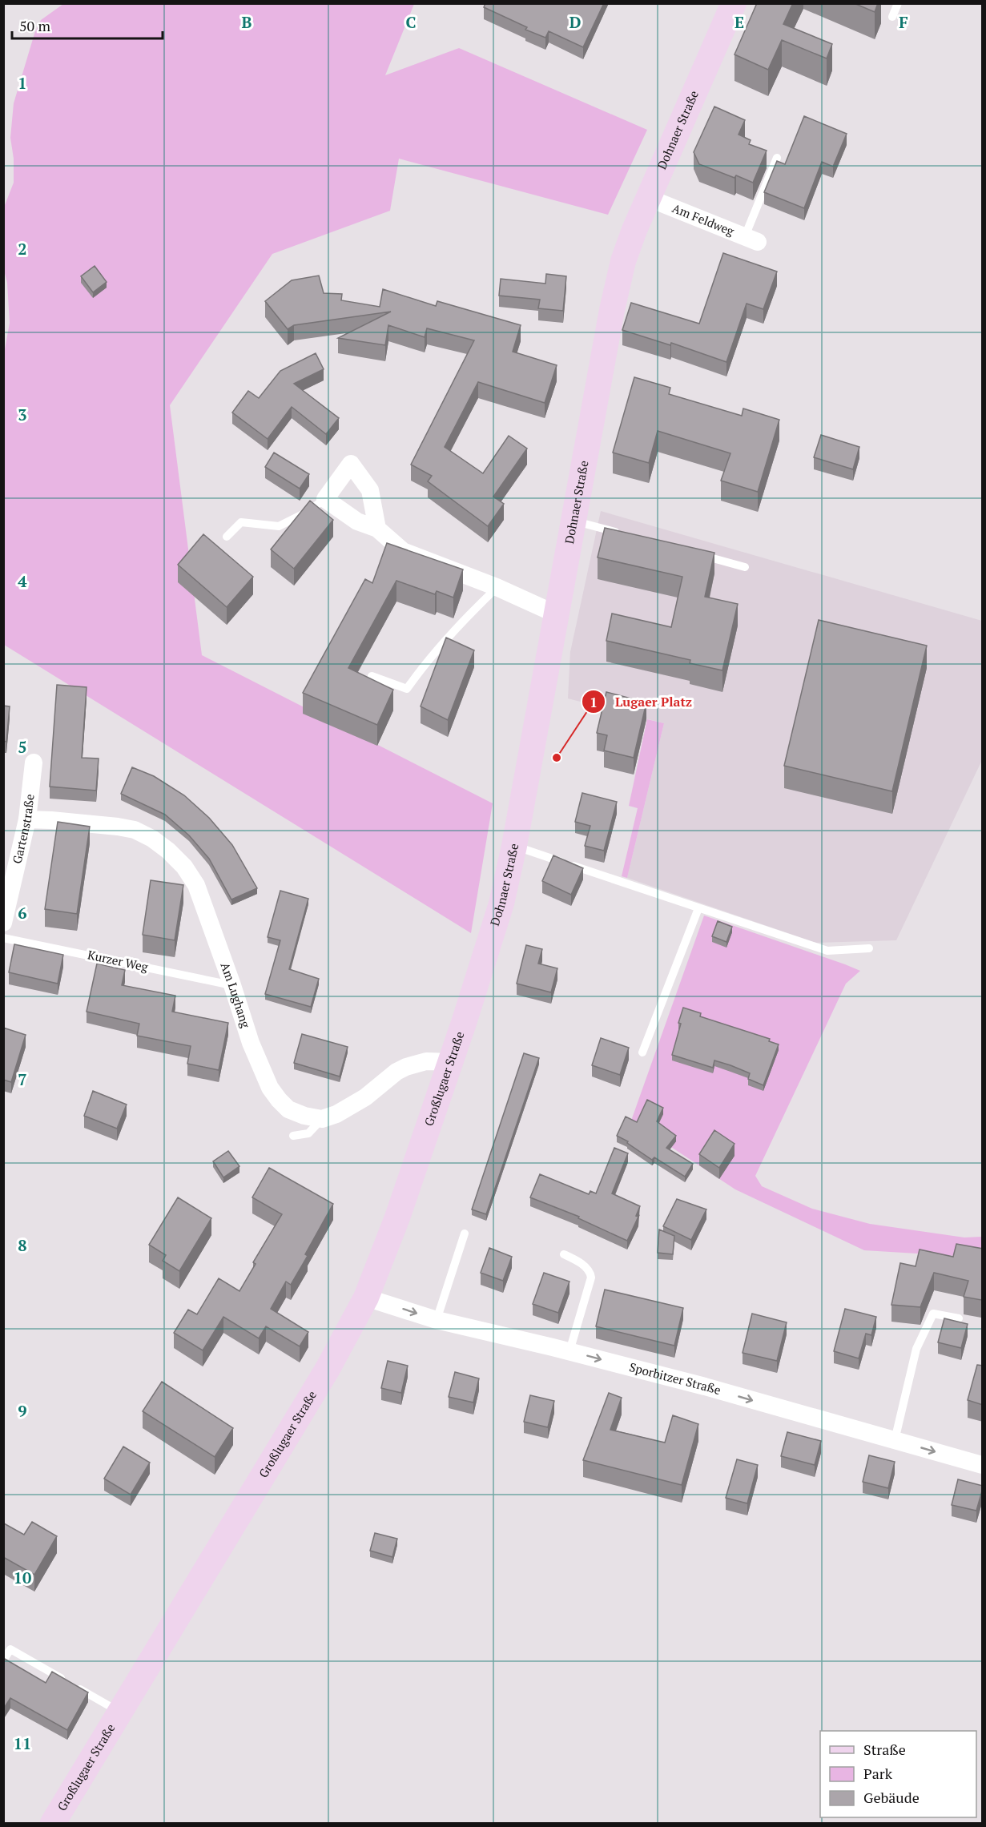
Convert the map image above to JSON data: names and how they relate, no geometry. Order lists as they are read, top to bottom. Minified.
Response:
{"streets":{"main road":["Dohnaer Straße","Großlugaer Straße"],"street":["Am Feldweg","Gartenstraße","Am Lughang","Sporbitzer Straße"],"lane":["Kurzer Weg"]},"crossings":[["Dohnaer Straße","Am Feldweg"],["Dohnaer Straße","Großlugaer Straße"],["Gartenstraße","Am Lughang"],["Kurzer Weg","Am Lughang"],["Großlugaer Straße","Sporbitzer Straße"]],"one_way":["Sporbitzer Straße"],"places":["Lugaer Platz"],"legend":["Straße","Park","Gebäude"],"scale_bar":"50 m","grid":{"columns":["B","C","D","E","F"],"rows":["1","2","3","4","5","6","7","8","9","10","11"]}}
